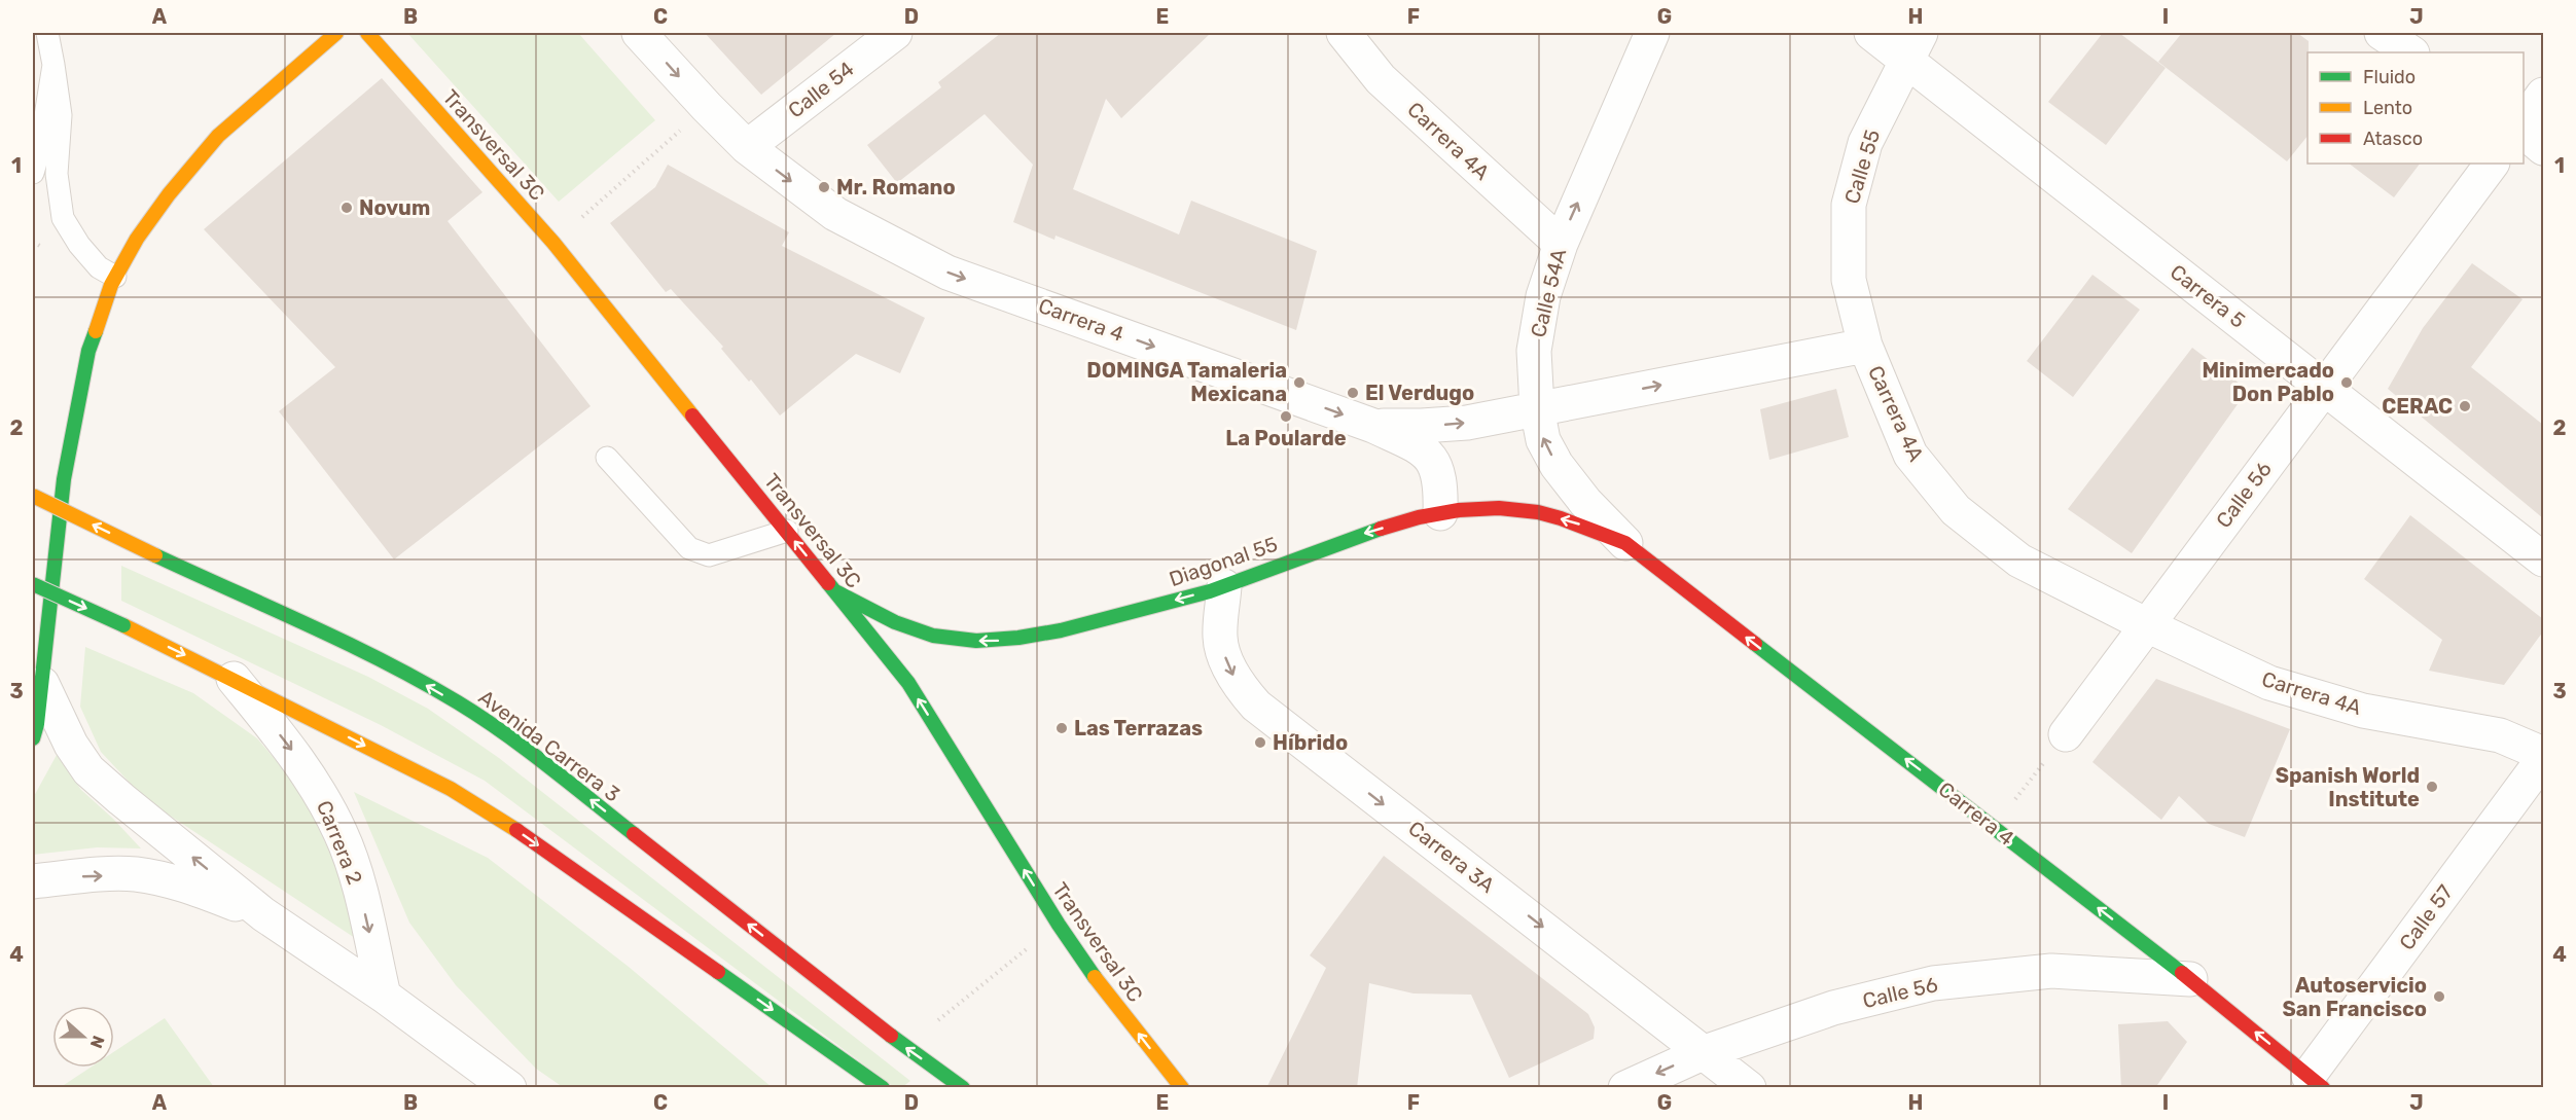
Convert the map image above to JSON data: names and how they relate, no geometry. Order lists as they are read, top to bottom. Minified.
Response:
{"streets":{"street":["Calle 54","Carrera 4A","Transversal 3C","Calle 55","Calle 54A","Carrera 5","Carrera 4","Calle 56","Diagonal 55","Avenida Carrera 3","Carrera 2","Carrera 3A","Calle 57"]},"crossings":[["Calle 54","Carrera 4"],["Carrera 4A","Calle 55"],["Carrera 4A","Calle 54A"],["Carrera 4A","Carrera 4"],["Carrera 4A","Calle 56"],["Transversal 3C","Diagonal 55"],["Calle 55","Carrera 5"],["Calle 54A","Carrera 4"],["Calle 54A","Diagonal 55"],["Carrera 5","Calle 56"],["Carrera 4","Calle 56"],["Carrera 4","Diagonal 55"],["Carrera 4","Calle 57"],["Calle 56","Carrera 3A"],["Diagonal 55","Carrera 3A"]],"one_way":["Transversal 3C","Calle 54A","Diagonal 55","Carrera 3A"],"places":["Mr. Romano","Novum","DOMINGA Tamaleria Mexicana","Minimercado Don Pablo","El Verdugo","CERAC","La Poularde","Las Terrazas","Híbrido","Spanish World Institute","Autoservicio San Francisco"],"legend":["Fluido","Lento","Atasco"],"north":"right","grid":{"columns":["A","B","C","D","E","F","G","H","I","J"],"rows":["1","2","3","4"]}}
